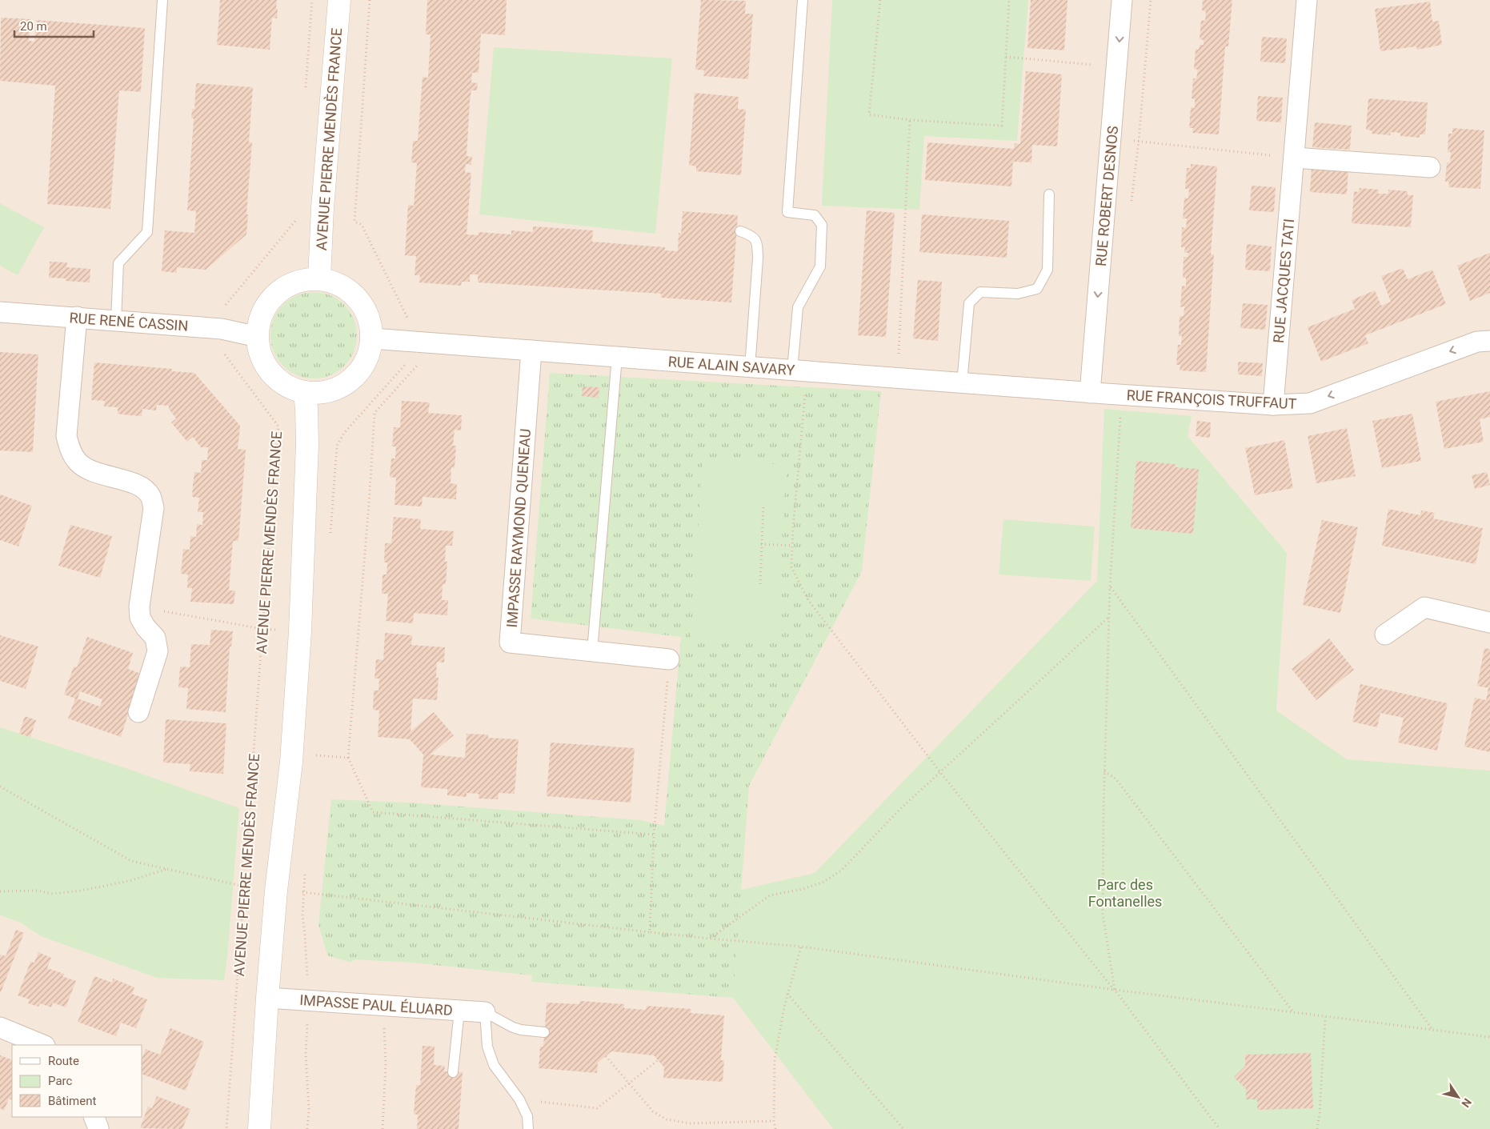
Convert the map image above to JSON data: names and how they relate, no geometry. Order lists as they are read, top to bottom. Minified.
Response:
{"streets":{"street":["AVENUE PIERRE MENDÈS FRANCE","RUE ROBERT DESNOS","RUE JACQUES TATI","RUE RENÉ CASSIN","RUE ALAIN SAVARY","RUE FRANÇOIS TRUFFAUT","IMPASSE RAYMOND QUENEAU","IMPASSE PAUL ÉLUARD"]},"crossings":[["AVENUE PIERRE MENDÈS FRANCE","RUE RENÉ CASSIN"],["AVENUE PIERRE MENDÈS FRANCE","RUE ALAIN SAVARY"],["RUE ROBERT DESNOS","RUE ALAIN SAVARY"],["RUE ROBERT DESNOS","RUE FRANÇOIS TRUFFAUT"],["RUE JACQUES TATI","RUE FRANÇOIS TRUFFAUT"],["RUE RENÉ CASSIN","RUE ALAIN SAVARY"],["RUE ALAIN SAVARY","RUE FRANÇOIS TRUFFAUT"],["RUE ALAIN SAVARY","IMPASSE RAYMOND QUENEAU"]],"one_way":["RUE ROBERT DESNOS","RUE FRANÇOIS TRUFFAUT"],"parks":["Parc des Fontanelles"],"legend":["Route","Parc","Bâtiment"],"scale_bar":"20 m","north":"bottom right"}
